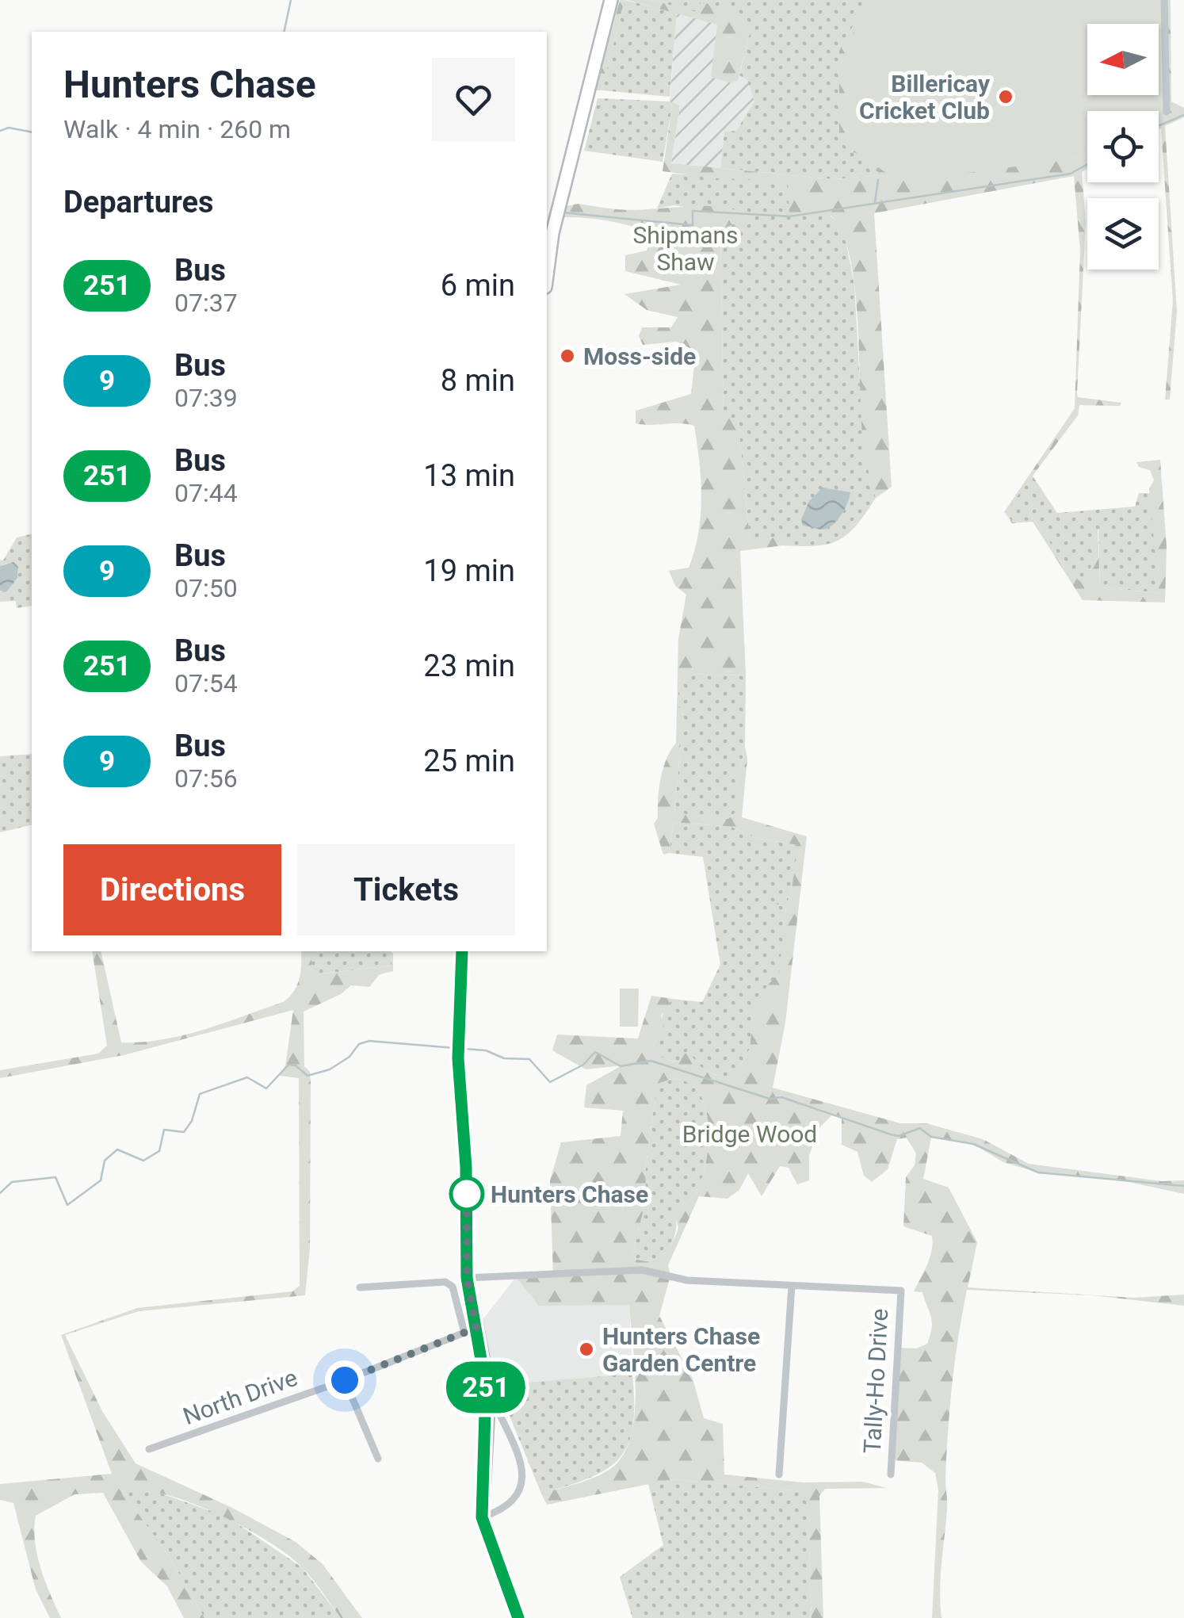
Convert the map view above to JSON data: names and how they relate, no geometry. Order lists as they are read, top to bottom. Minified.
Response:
{"streets":{"street":["Tally-Ho Drive","North Drive"]},"parks":["Shipmans Shaw","Bridge Wood"],"places":["Billericay Cricket Club","Moss-side","Hunters Chase","Hunters Chase Garden Centre"],"lines":["bus line 251"],"north":"left","page":{"on_map":"251","heading":[["Hunters Chase","Walk · 4 min · 260 m"],"Departures"],"list":[{"mark":"251","name":"Bus","note":"07:37","value":"6 min"},{"mark":"9","name":"Bus","note":"07:39","value":"8 min"},{"mark":"251","name":"Bus","note":"07:44","value":"13 min"},{"mark":"9","name":"Bus","note":"07:50","value":"19 min"},{"mark":"251","name":"Bus","note":"07:54","value":"23 min"},{"mark":"9","name":"Bus","note":"07:56","value":"25 min"}],"buttons":["Directions","Tickets"]}}
